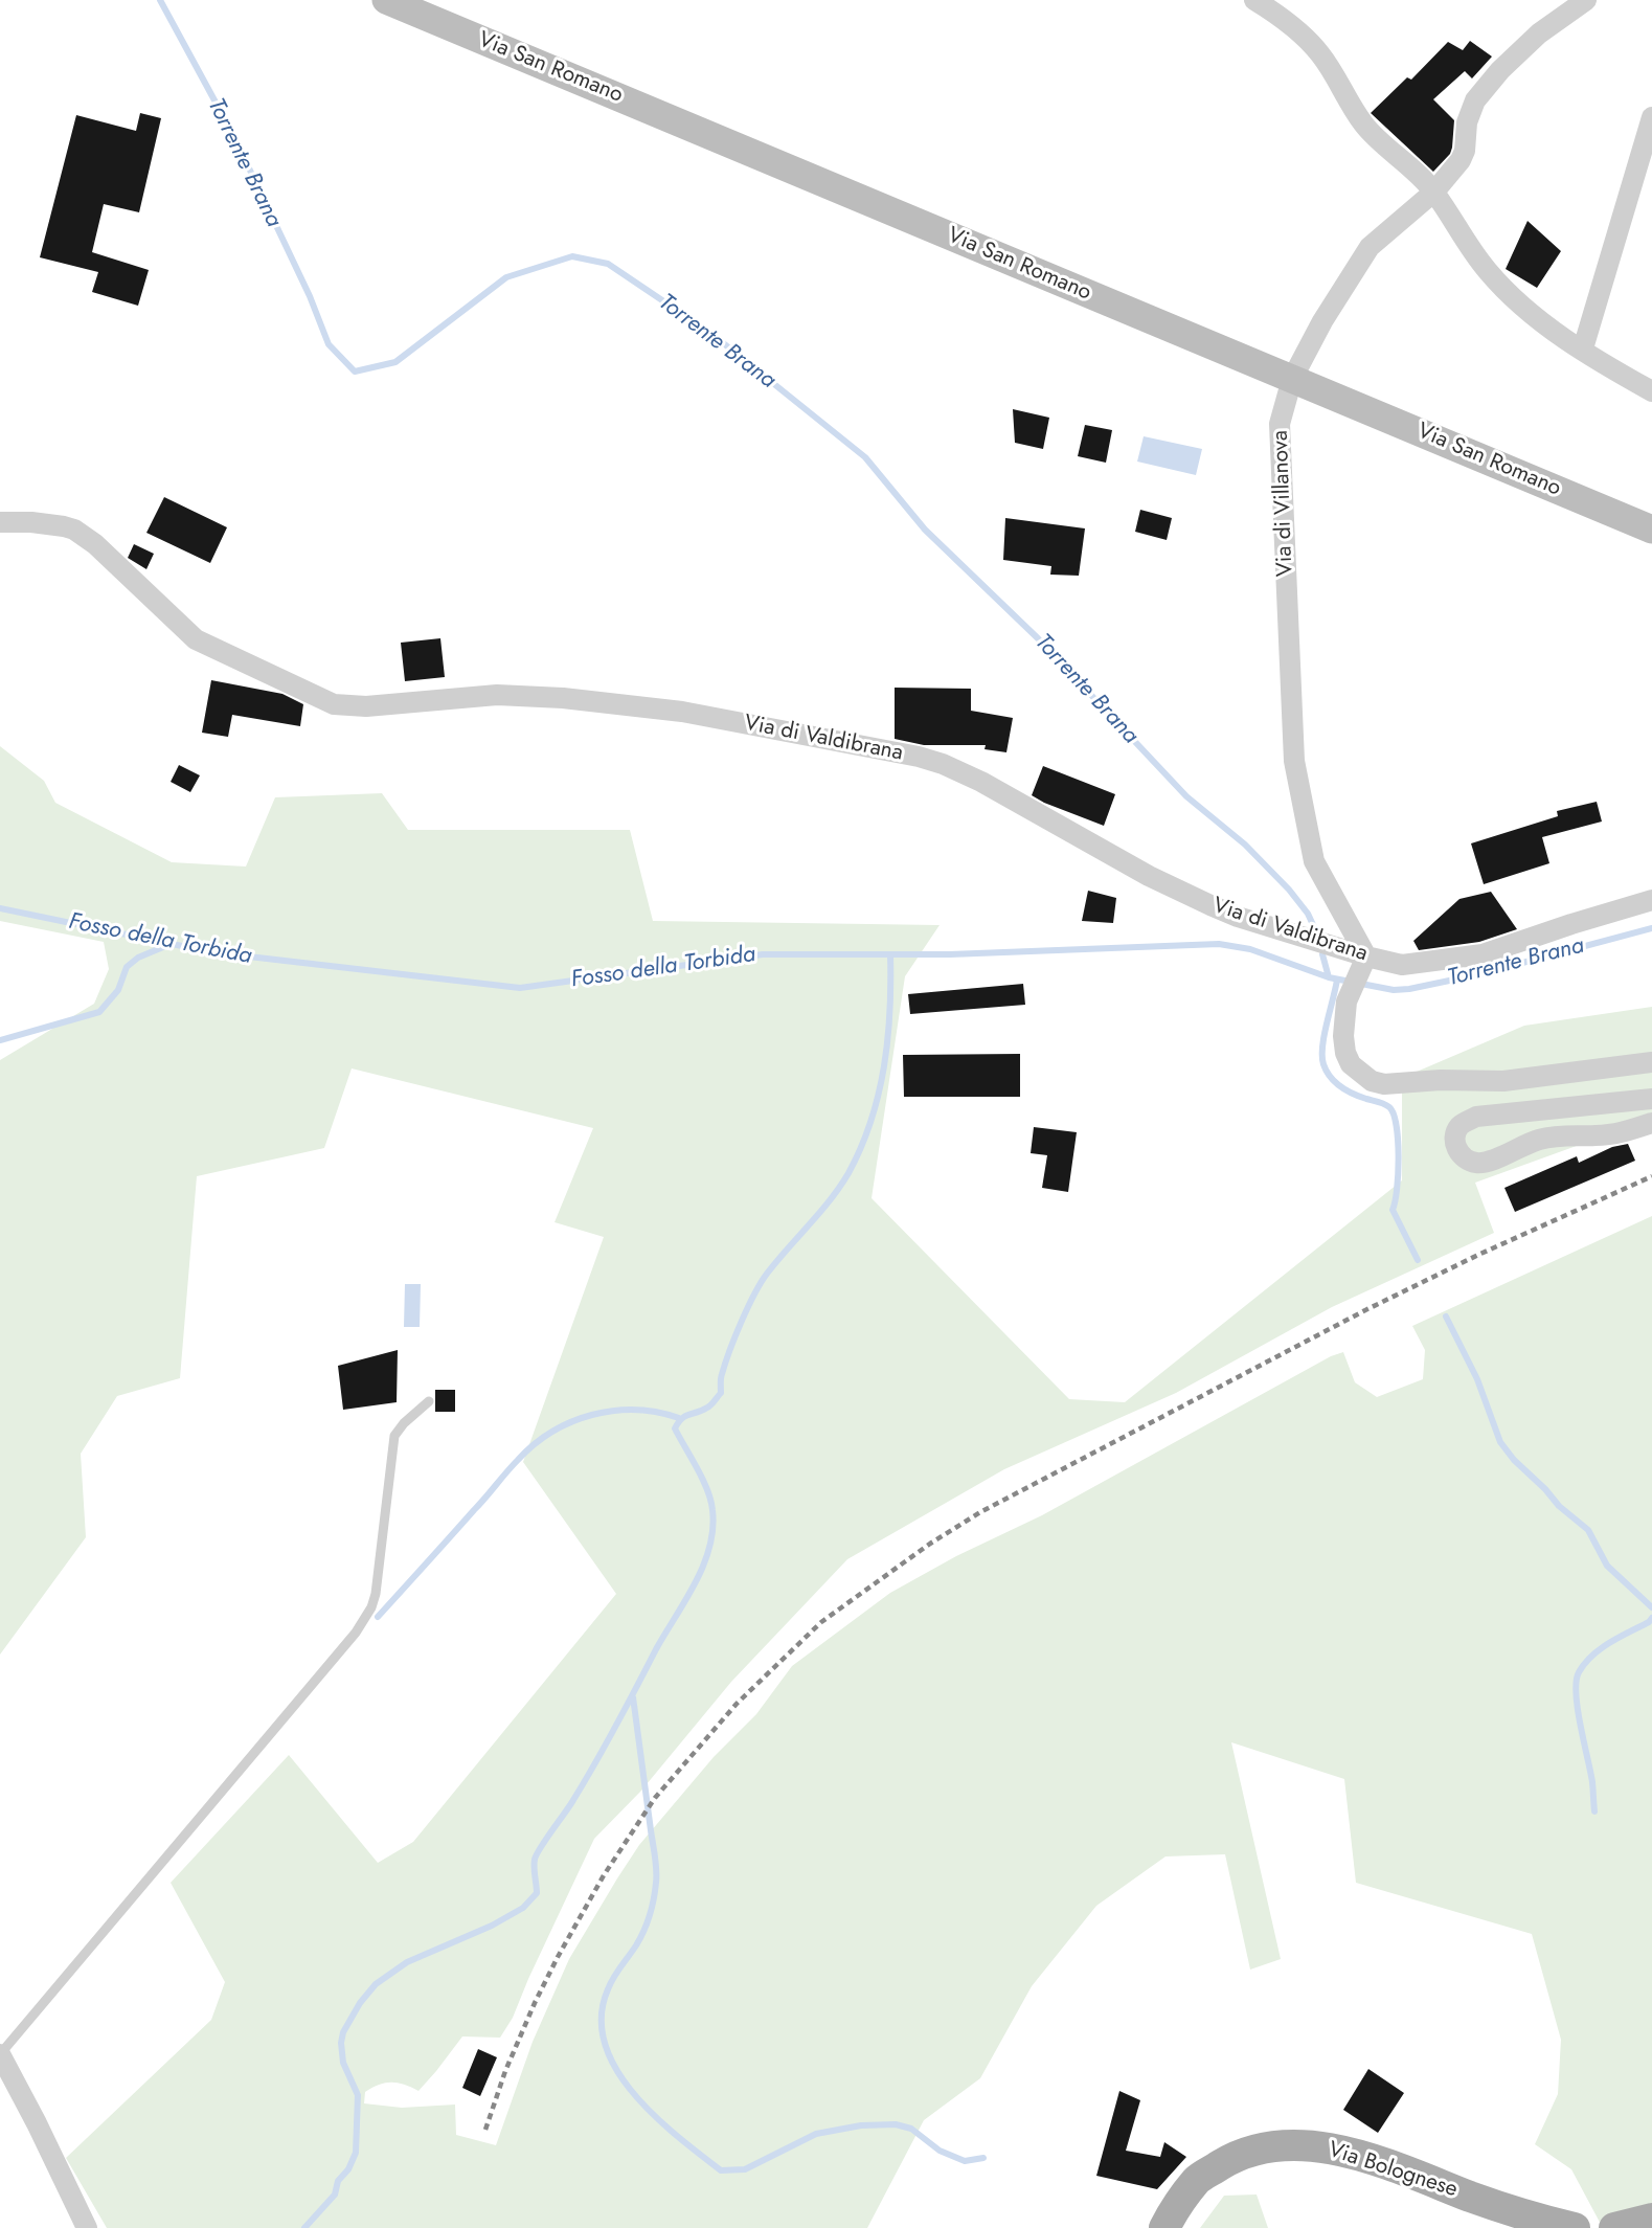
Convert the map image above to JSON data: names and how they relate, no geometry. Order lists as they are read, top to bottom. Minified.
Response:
{"streets":{"main road":["Via Bolognese"],"street":["Via San Romano","Via di Villanova","Via di Valdibrana"]},"crossings":[["Via San Romano","Via di Villanova"],["Via di Villanova","Via di Valdibrana"]],"water":["Torrente Brana","Fosso della Torbida"]}
